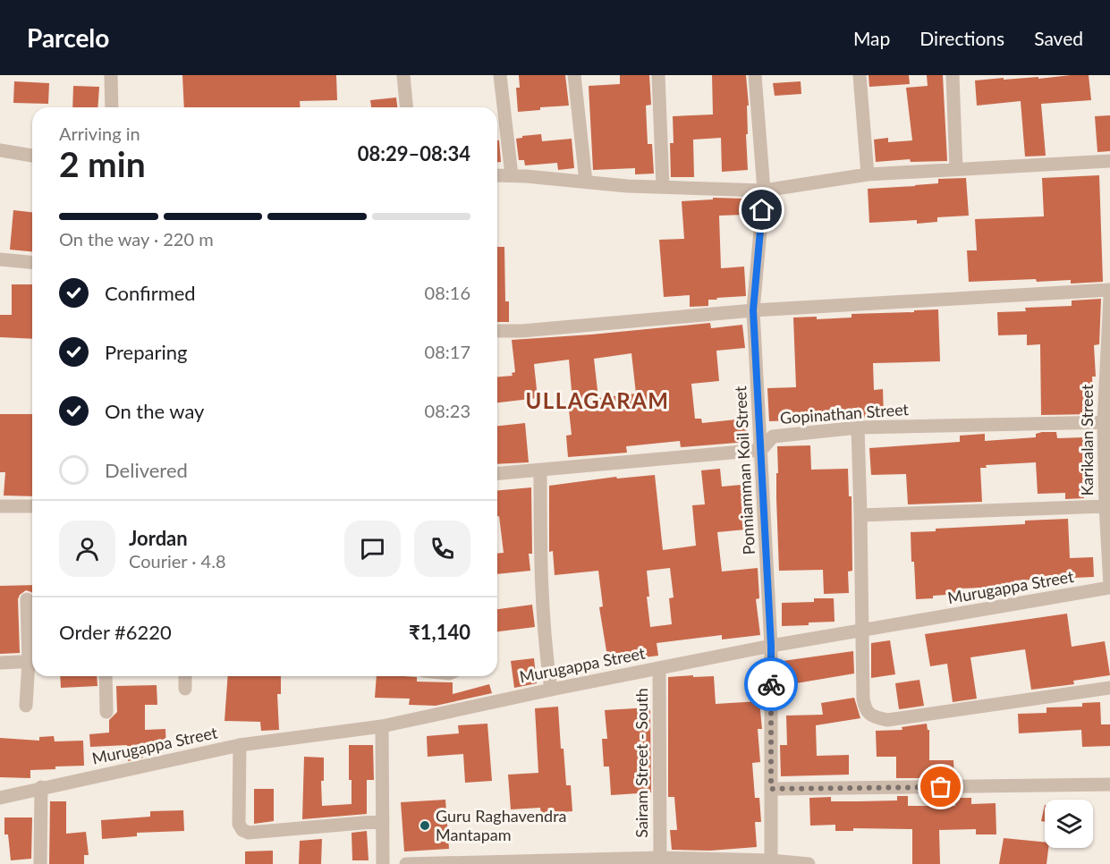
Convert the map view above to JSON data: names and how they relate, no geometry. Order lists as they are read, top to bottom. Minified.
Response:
{"streets":{"street":["Gopinathan Street","Karikalan Street","Ponniamman Koil Street","Murugappa Street","Sairam Street - South"]},"crossings":[["Gopinathan Street","Karikalan Street"],["Gopinathan Street","Ponniamman Koil Street"],["Karikalan Street","Murugappa Street"],["Ponniamman Koil Street","Murugappa Street"],["Murugappa Street","Sairam Street - South"]],"districts":["ULLAGARAM"],"places":["Guru Raghavendra Mantapam"],"page":{"header":"Parcelo","nav":["Map","Directions","Saved"],"heading":["2 min","Arriving in","08:29–08:34"],"panel":["Jordan","Courier · 4.8","Order #6220","₹1,140"],"bar":"On the way · 220 m","list":[["Confirmed","08:16"],["Preparing","08:17"],["On the way","08:23"],"Delivered"]}}
